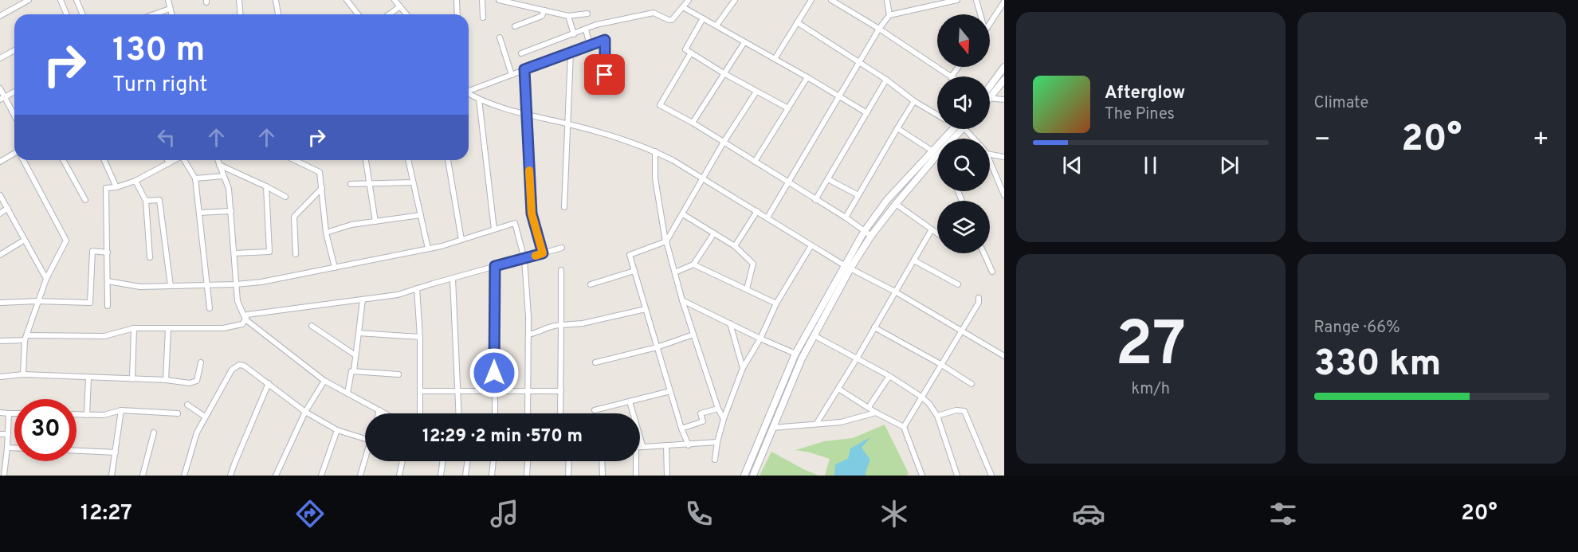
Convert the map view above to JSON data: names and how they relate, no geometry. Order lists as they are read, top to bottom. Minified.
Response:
{"north":"bottom","page":{"tile":["Climate",["27","km/h"],["Range · 66%","330 km"]],"turn":["130 m","Turn right"],"song":["Afterglow","The Pines"],"heat":["−","20°","+"],"limit":"30","trip":"12:29 · 2 min · 570 m","tabs":["12:27","20°"]}}
